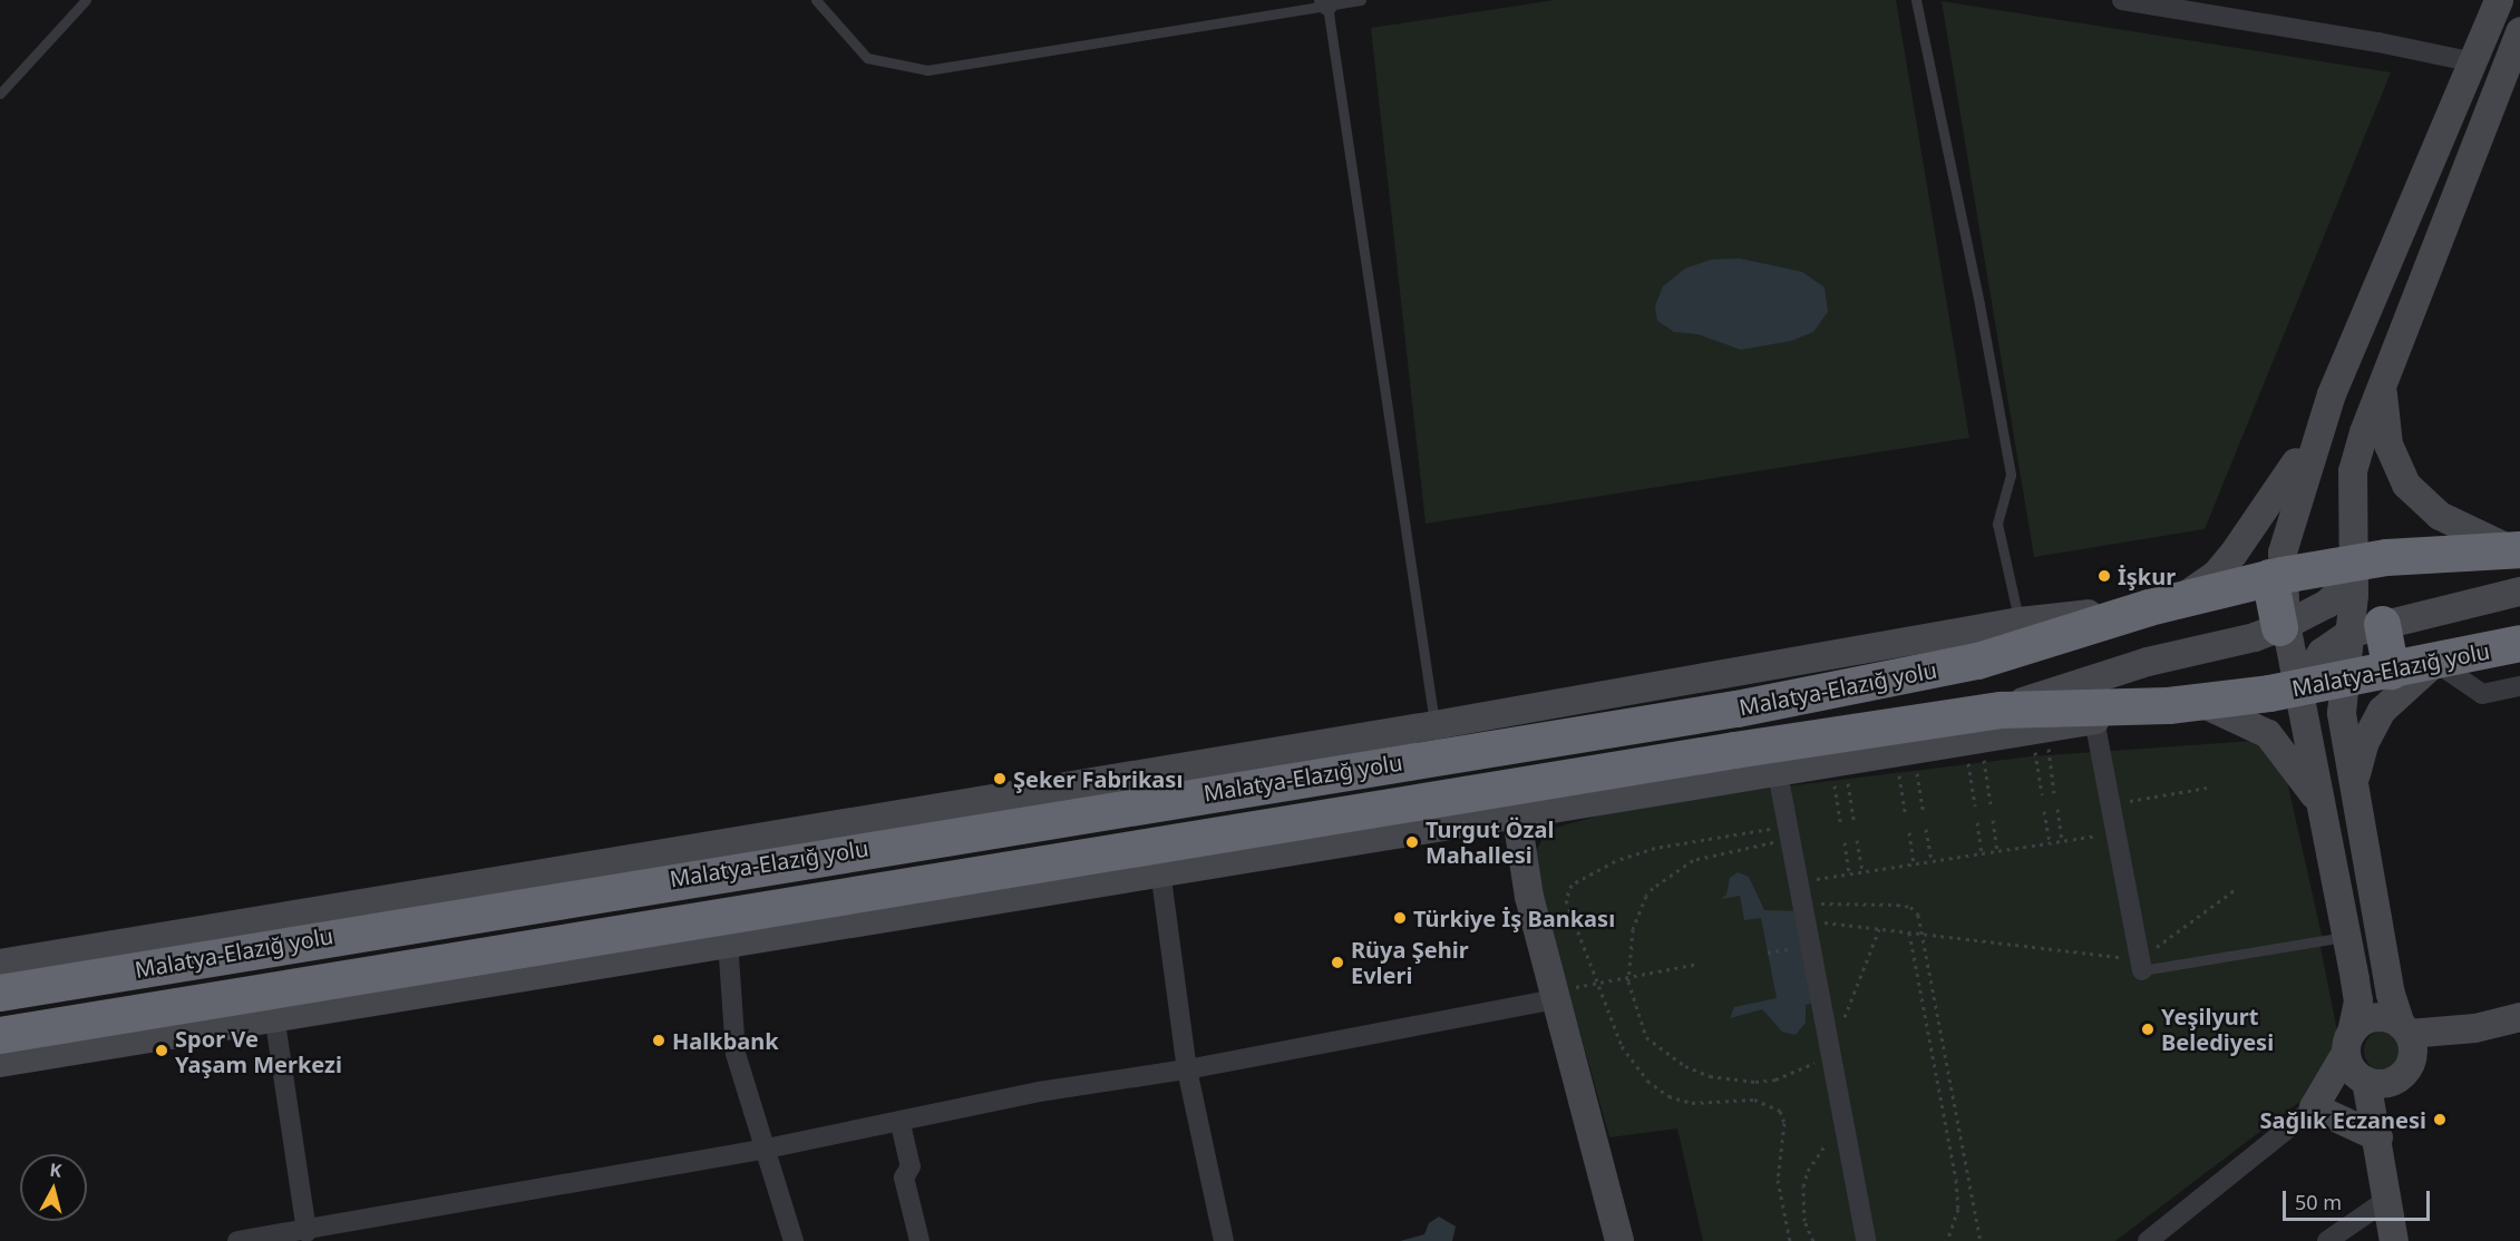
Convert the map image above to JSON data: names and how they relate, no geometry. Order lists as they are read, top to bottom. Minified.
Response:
{"streets":{"highway":["Malatya-Elazığ yolu"]},"places":["İşkur","Şeker Fabrikası","Turgut Özal Mahallesi","Türkiye İş Bankası","Rüya Şehir Evleri","Yeşilyurt Belediyesi","Halkbank","Spor Ve Yaşam Merkezi","Sağlık Eczanesi"],"scale_bar":"50 m","north":"top"}
